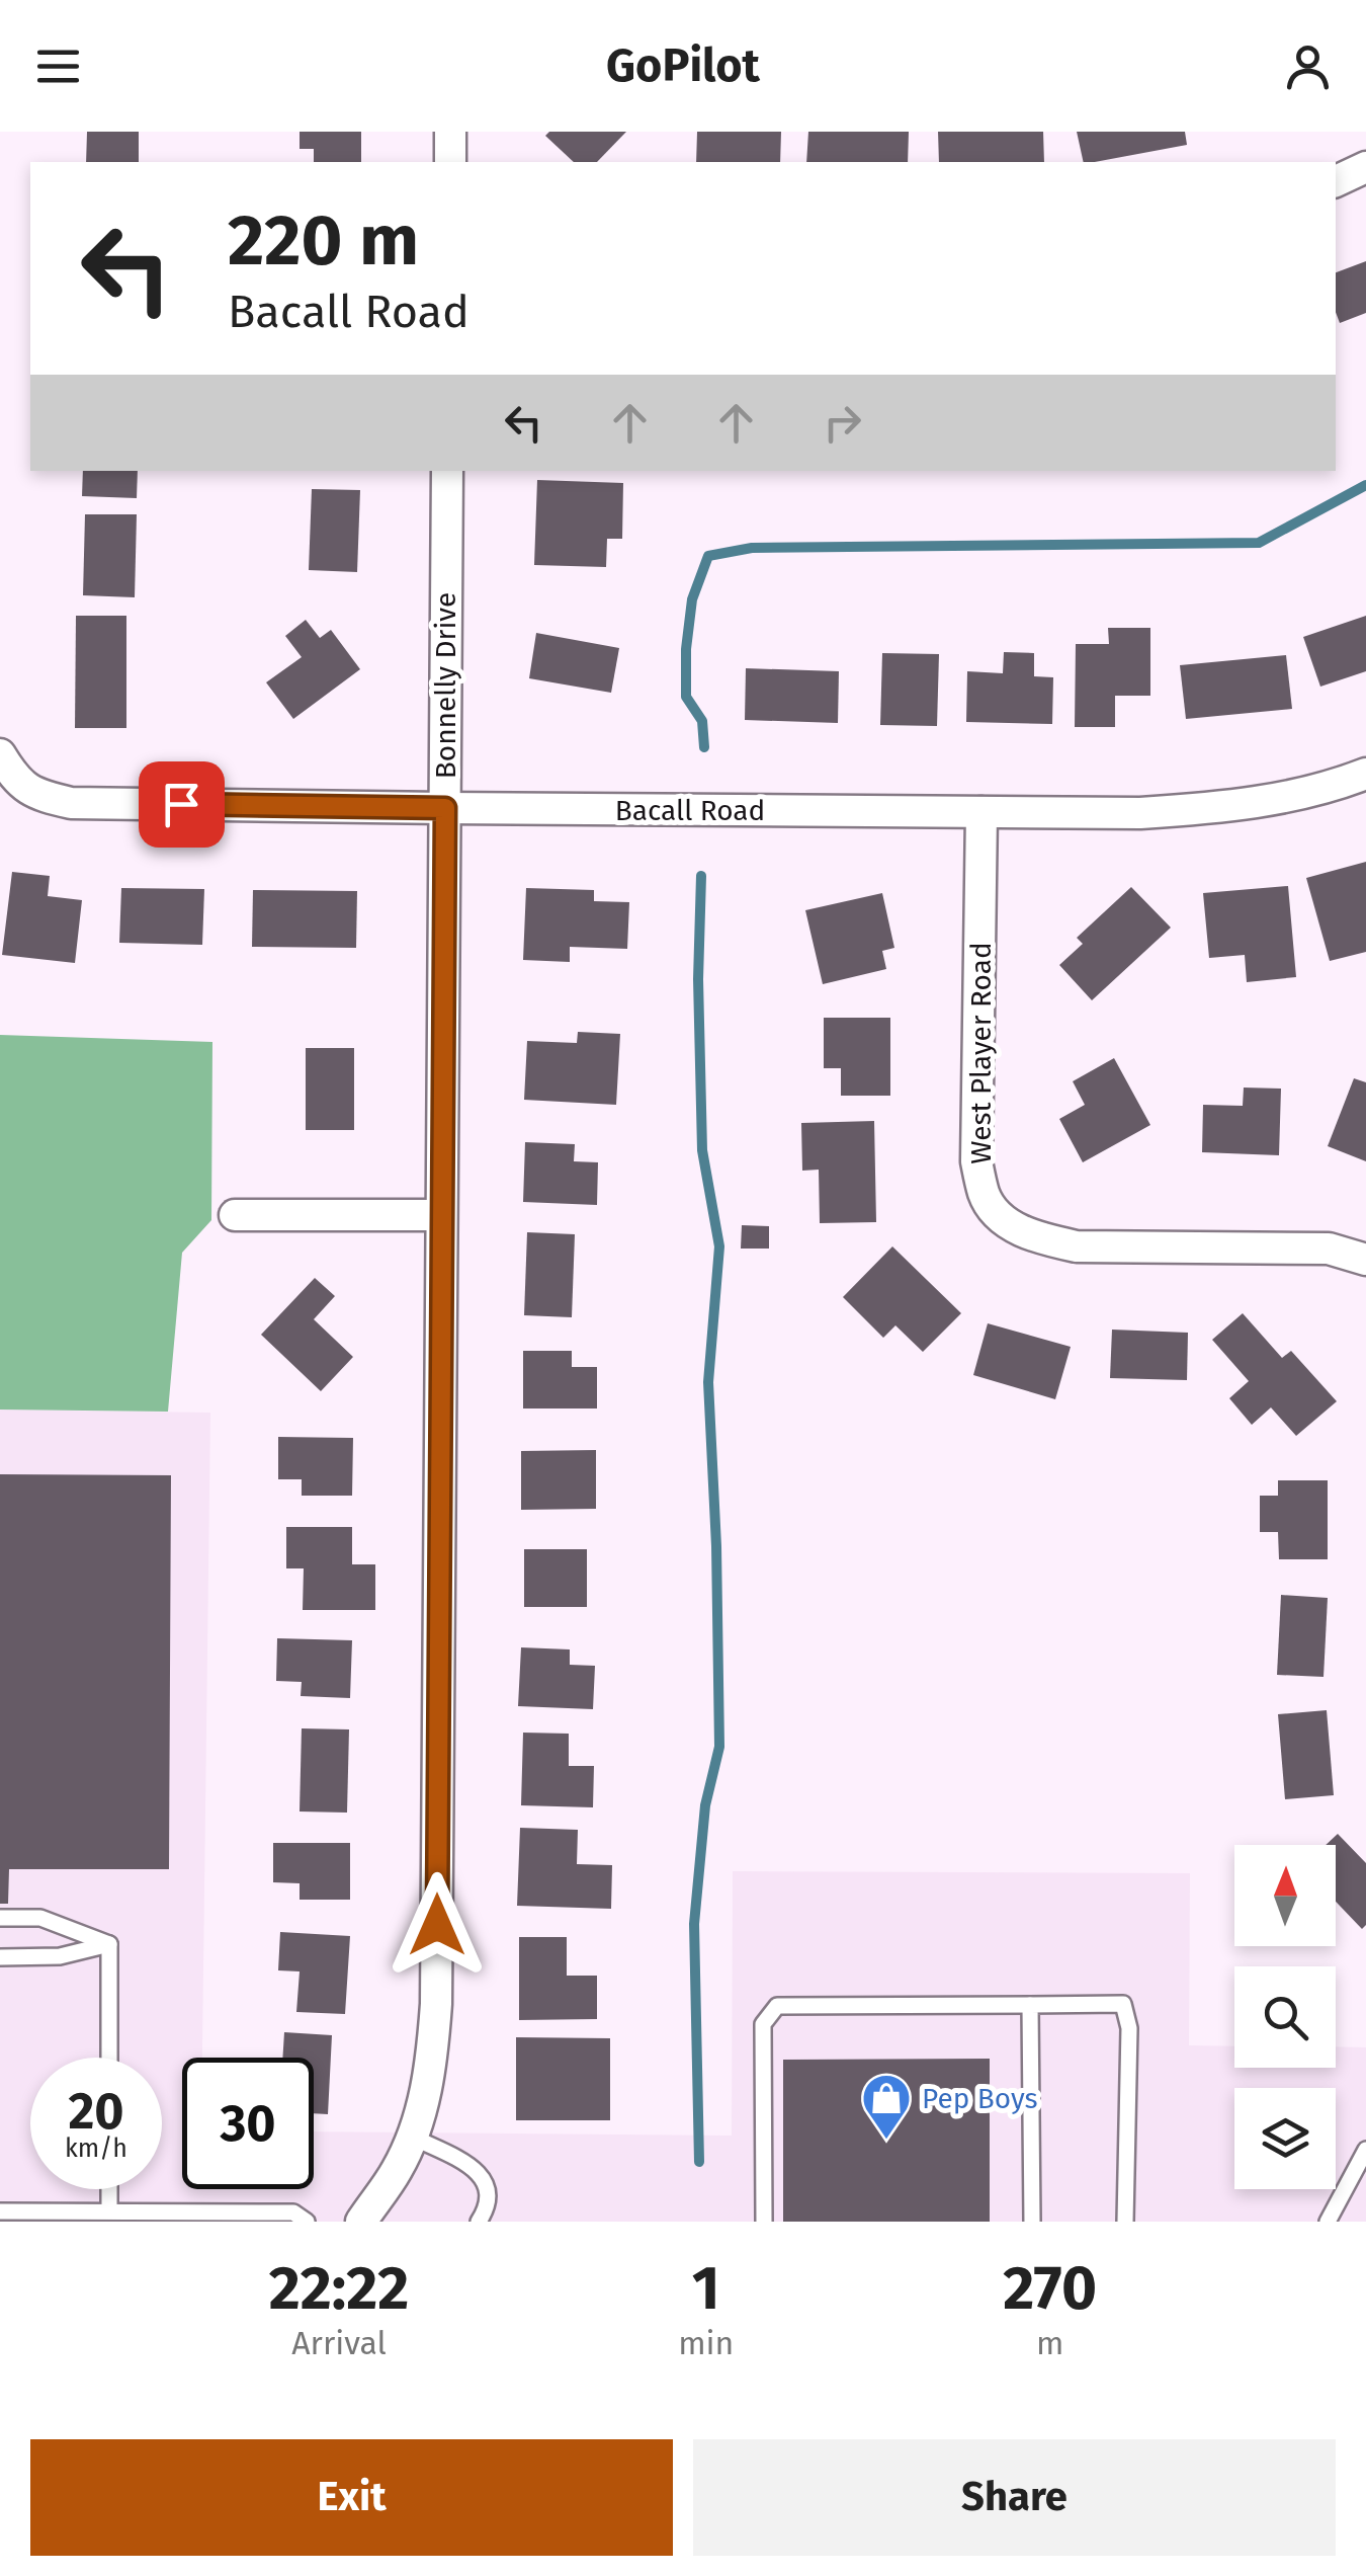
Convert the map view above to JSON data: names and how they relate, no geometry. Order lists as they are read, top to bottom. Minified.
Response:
{"streets":{"street":["Bonnelly Drive","Bacall Road","West Player Road"]},"crossings":[["Bonnelly Drive","Bacall Road"],["Bacall Road","West Player Road"]],"places":{"shop":["Pep Boys"]},"north":"top","page":{"header":"GoPilot","turn":["220 m","Bacall Road"],"speed":"20 km/h","limit":"30","eta":["22:22","Arrival","1","min","270","m"],"buttons":["Exit","Share"]}}
